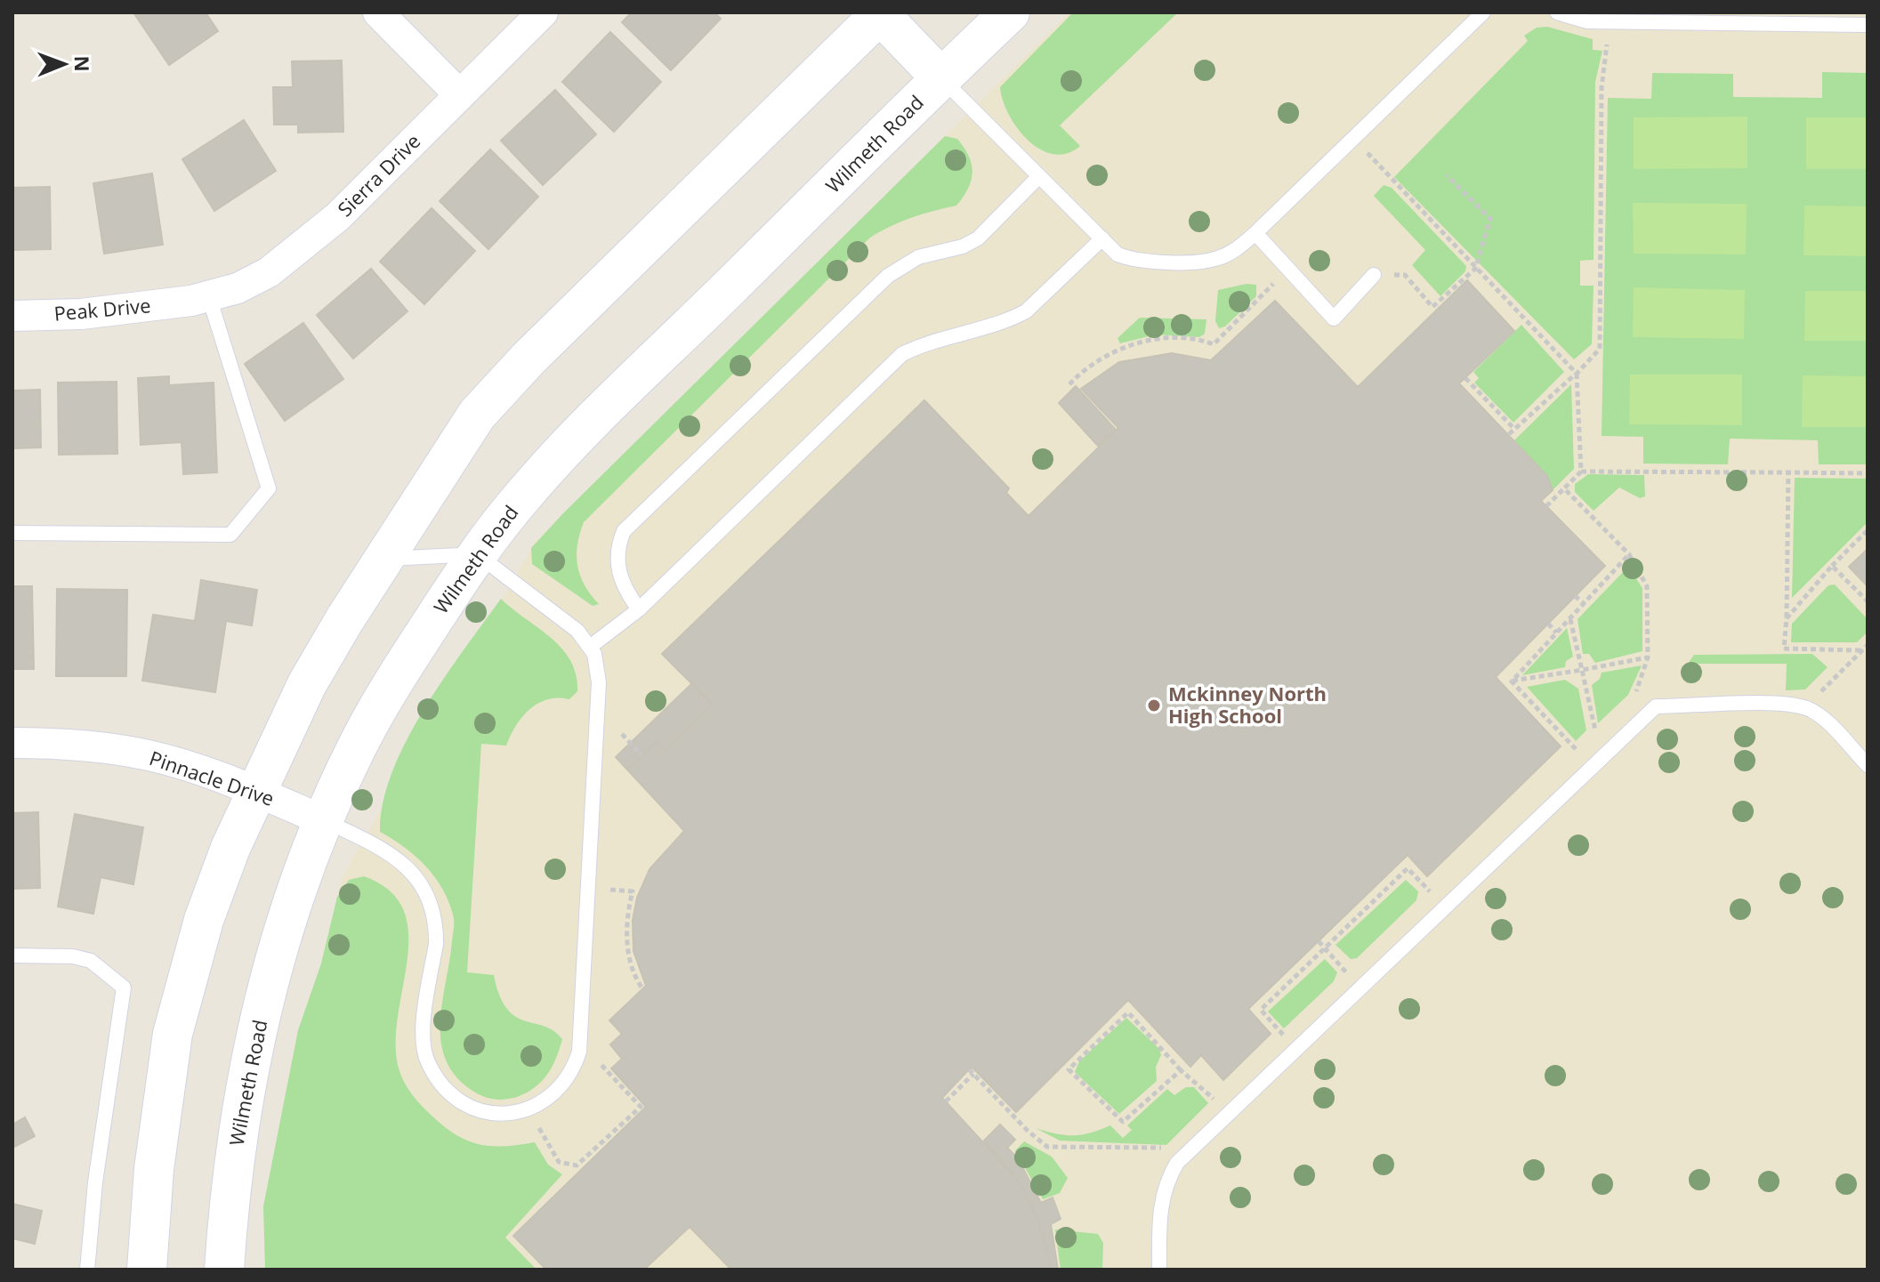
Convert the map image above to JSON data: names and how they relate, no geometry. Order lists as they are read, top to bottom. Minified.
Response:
{"streets":{"main road":["Wilmeth Road"],"street":["Sierra Drive","Peak Drive","Pinnacle Drive"]},"crossings":[["Wilmeth Road","Pinnacle Drive"],["Sierra Drive","Peak Drive"]],"places":["Mckinney North High School"],"north":"right"}
